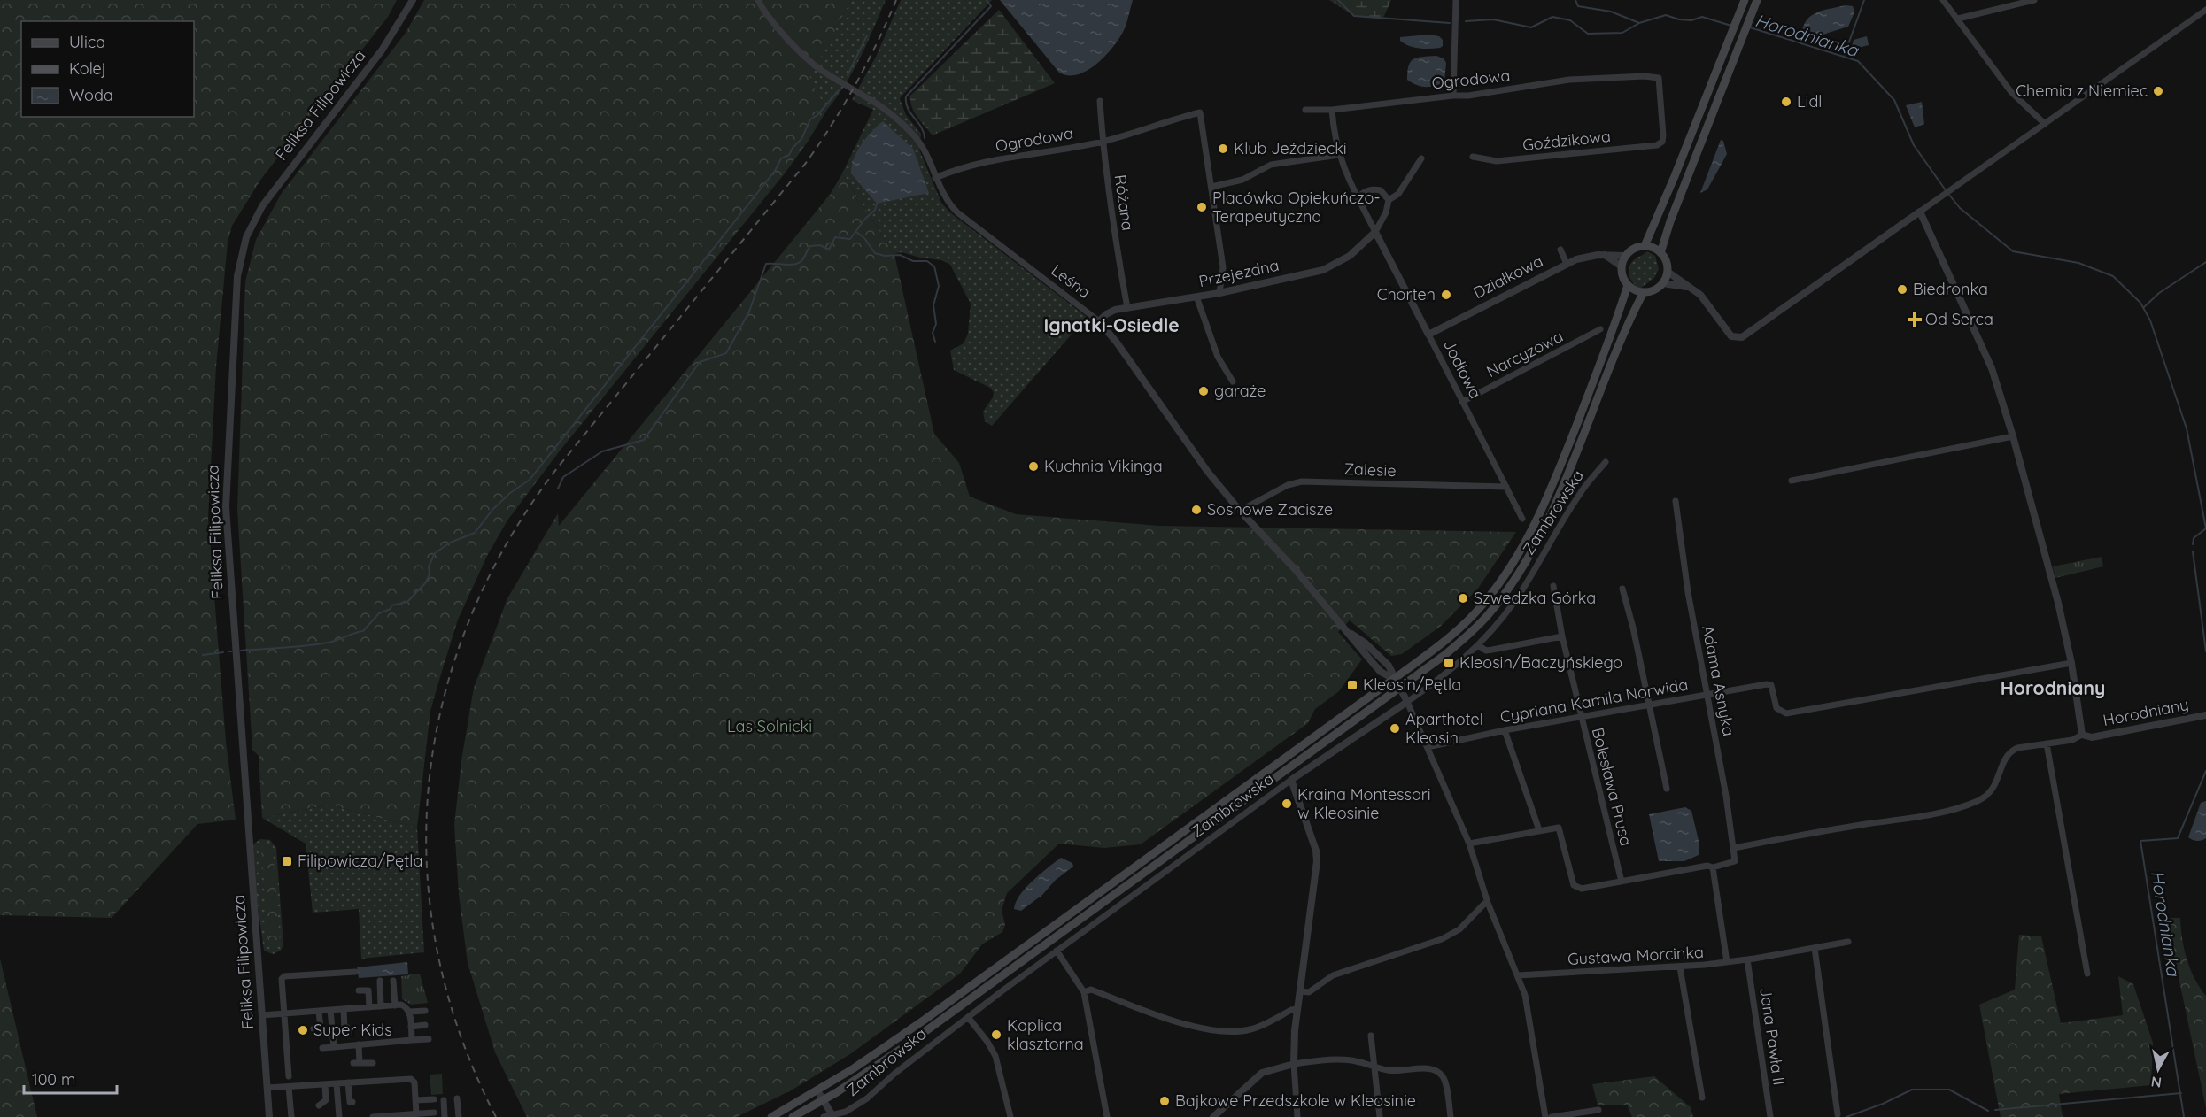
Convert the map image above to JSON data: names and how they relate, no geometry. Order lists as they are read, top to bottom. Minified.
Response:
{"streets":{"main road":["Zambrowska"],"street":["Ogrodowa","Feliksa Filipowicza","Goździkowa","Różana","Przejezdna","Działkowa","Leśna","Narcyzowa","Jodłowa","Zalesie","Adama Asnyka","Cypriana Kamila Norwida","Horodniany","Bolesława Prusa","Gustawa Morcinka","Jana Pawła II"]},"crossings":[["Ogrodowa","Goździkowa"],["Ogrodowa","Różana"],["Ogrodowa","Leśna"],["Różana","Przejezdna"],["Przejezdna","Leśna"],["Przejezdna","Jodłowa"],["Działkowa","Jodłowa"],["Działkowa","Zambrowska"],["Leśna","Zalesie"],["Leśna","Zambrowska"],["Narcyzowa","Jodłowa"],["Jodłowa","Zalesie"],["Adama Asnyka","Cypriana Kamila Norwida"],["Cypriana Kamila Norwida","Bolesława Prusa"],["Gustawa Morcinka","Jana Pawła II"]],"districts":["Ignatki-Osiedle","Horodniany"],"water":["Horodnianka"],"parks":["Las Solnicki"],"places":{"other":["Chemia z Niemiec","Lidl","Klub Jeździecki","Placówka Opiekuńczo- Terapeutyczna","Biedronka","Chorten","garaże","Kuchnia Vikinga","Sosnowe Zacisze","Szwedzka Górka","Aparthotel Kleosin","Kraina Montessori w Kleosinie","Super Kids","Kaplica klasztorna","Bajkowe Przedszkole w Kleosinie"],"health":["Od Serca"],"transit":["Kleosin/Baczyńskiego","Kleosin/Pętla","Filipowicza/Pętla"]},"legend":["Ulica","Kolej","Woda"],"scale_bar":"100 m","north":"bottom"}
